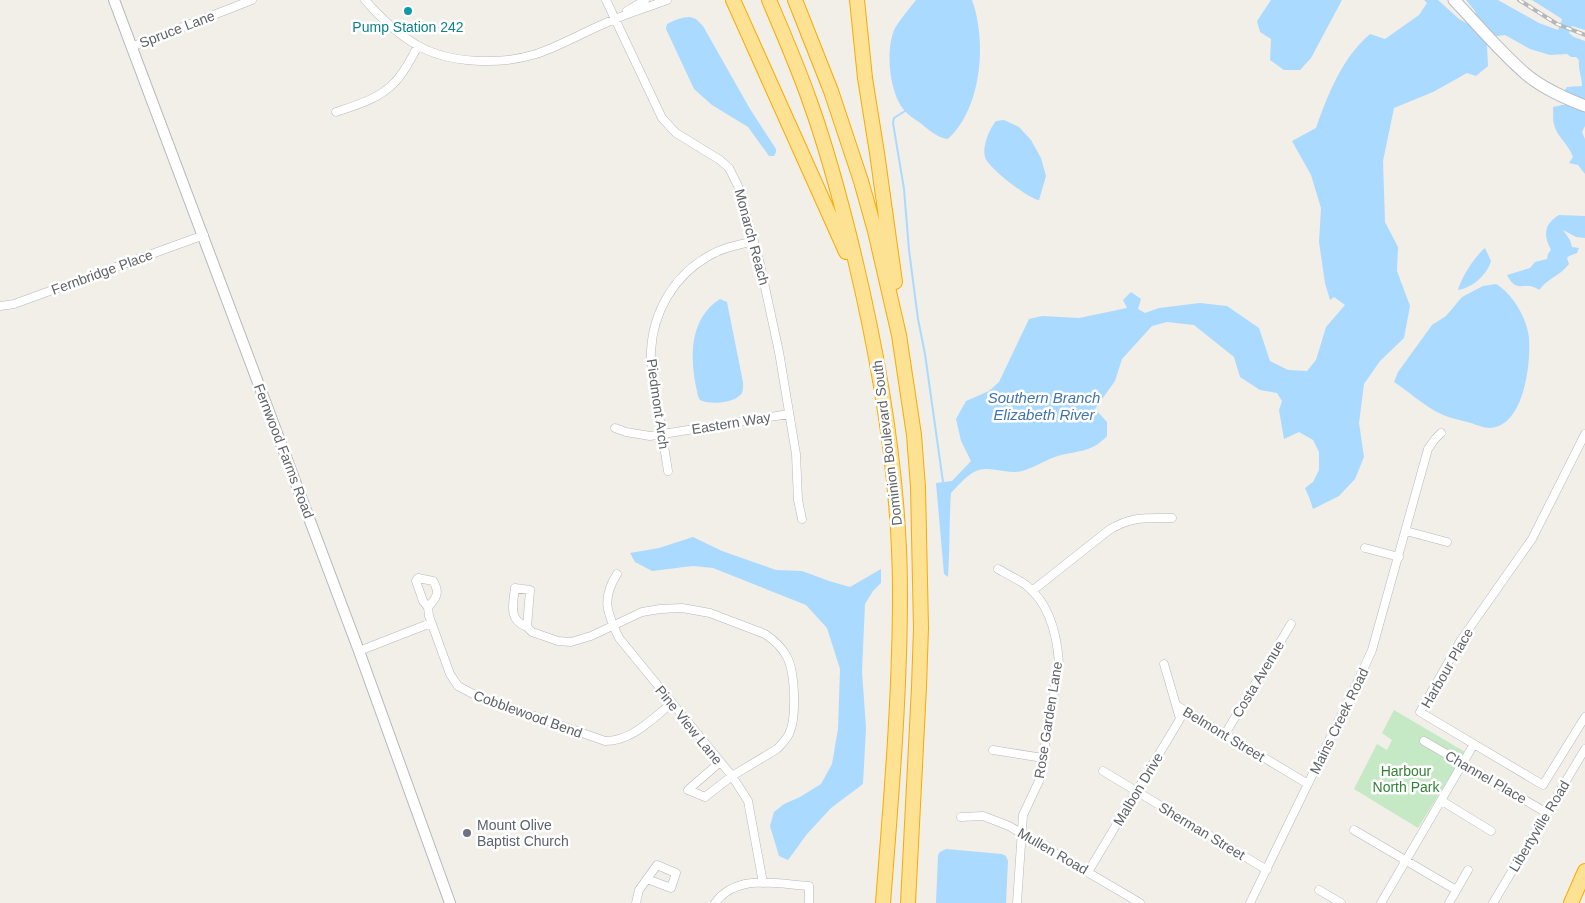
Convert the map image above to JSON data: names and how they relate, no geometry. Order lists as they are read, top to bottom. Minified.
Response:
{"streets":{"highway":["Dominion Boulevard South"],"street":["Spruce Lane","Monarch Reach","Fernbridge Place","Piedmont Arch","Eastern Way","Fernwood Farms Road","Harbour Place","Costa Avenue","Cobblewood Bend","Rose Garden Lane","Mains Creek Road","Pine View Lane","Belmont Street","Channel Place","Malbon Drive","Libertyville Road","Sherman Street","Mullen Road"]},"crossings":[["Spruce Lane","Fernwood Farms Road"],["Monarch Reach","Piedmont Arch"],["Monarch Reach","Eastern Way"],["Fernbridge Place","Fernwood Farms Road"],["Piedmont Arch","Eastern Way"],["Costa Avenue","Belmont Street"],["Cobblewood Bend","Pine View Lane"],["Rose Garden Lane","Mullen Road"],["Mains Creek Road","Belmont Street"],["Mains Creek Road","Sherman Street"],["Belmont Street","Malbon Drive"],["Channel Place","Libertyville Road"],["Malbon Drive","Sherman Street"],["Malbon Drive","Mullen Road"]],"water":["Southern Branch Elizabeth River"],"parks":["Harbour North Park"],"places":["Pump Station 242","Mount Olive Baptist Church"]}
